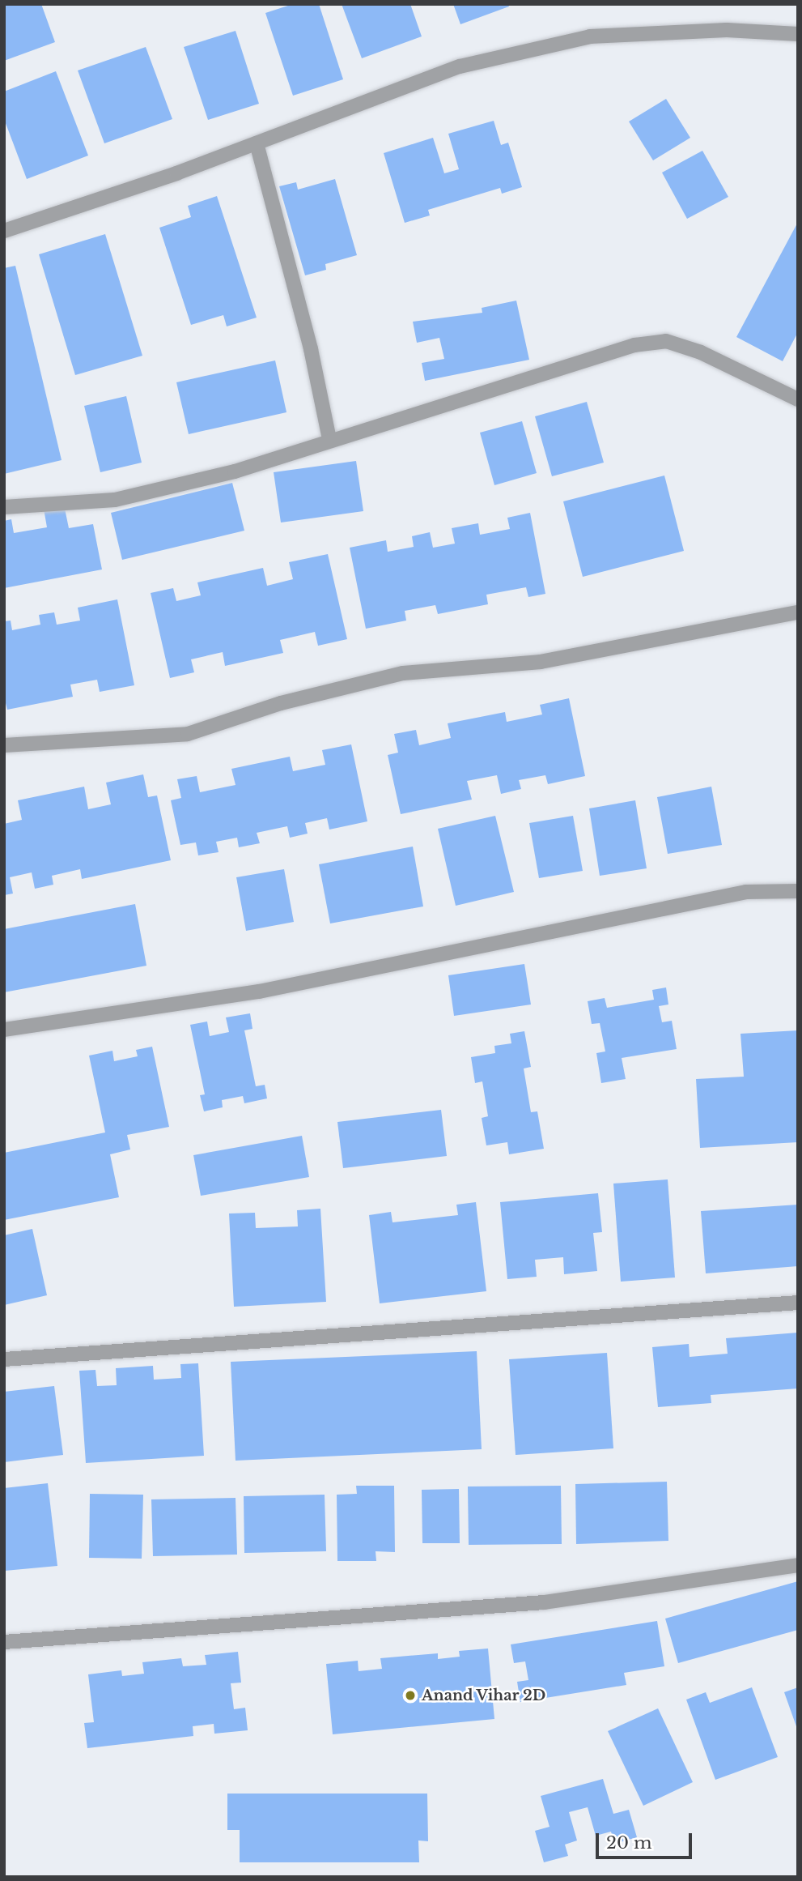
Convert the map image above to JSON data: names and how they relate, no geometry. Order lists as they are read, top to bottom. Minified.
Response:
{"places":["Anand Vihar 2D"],"scale_bar":"20 m"}
